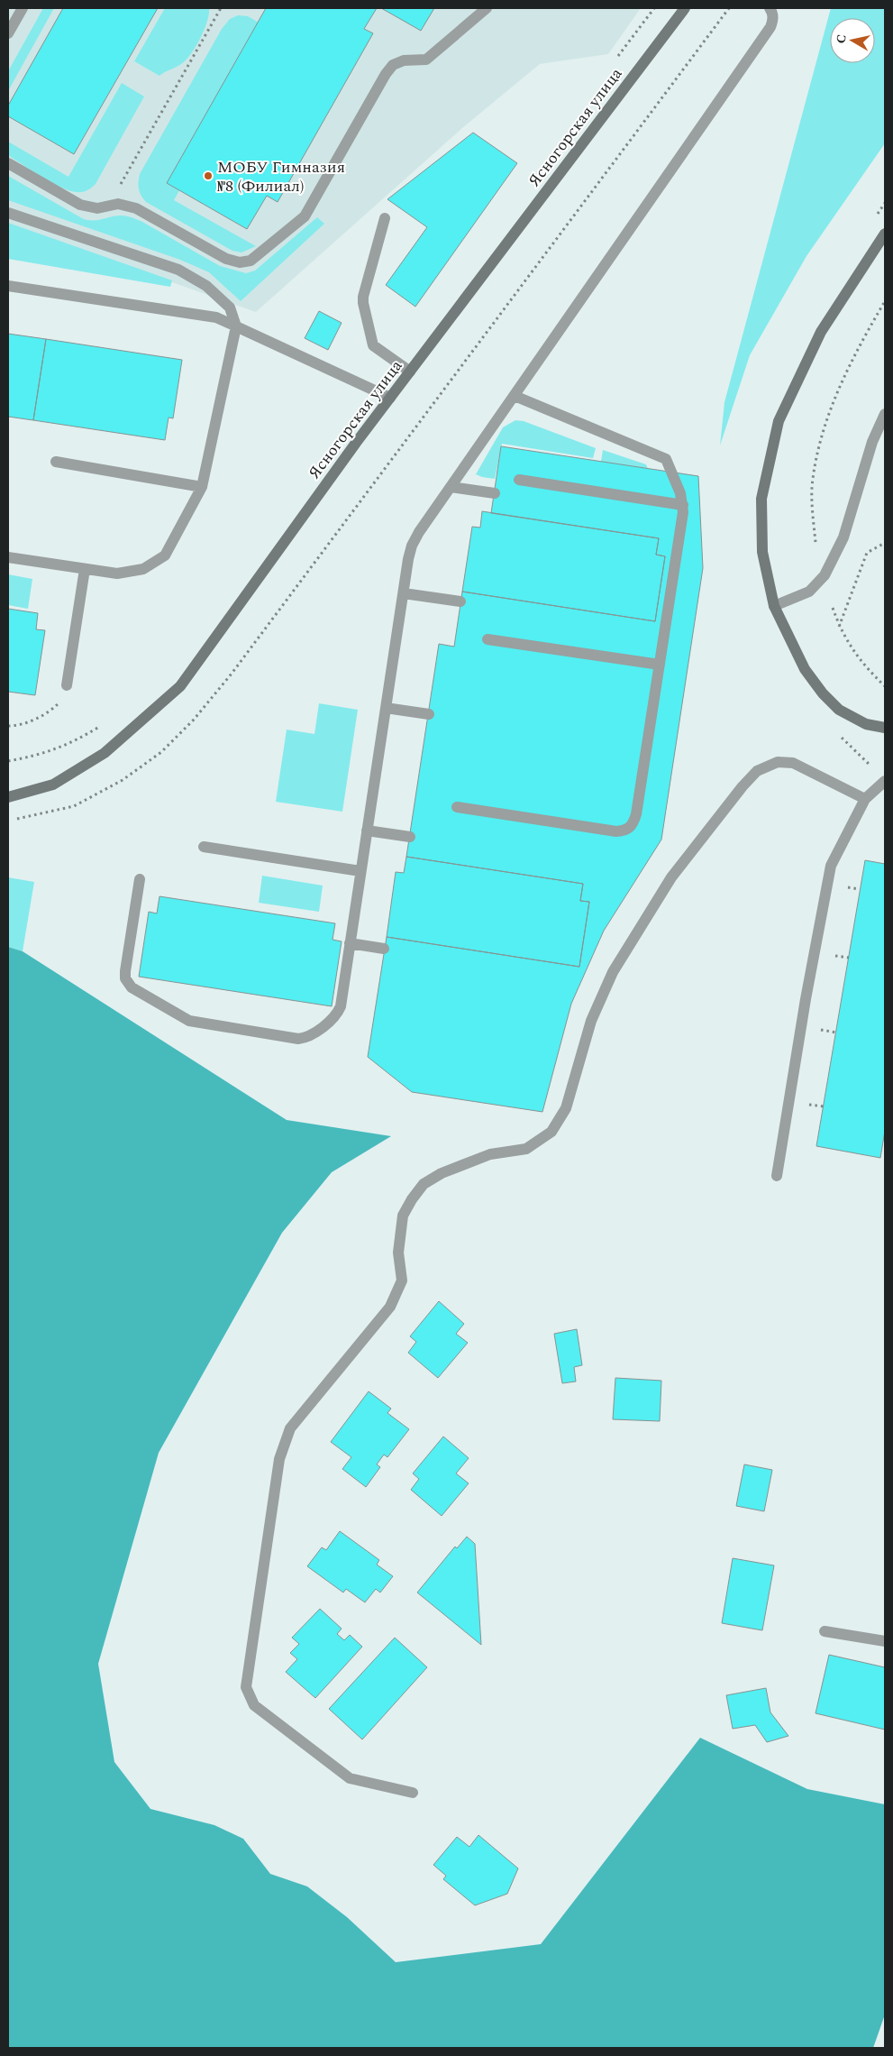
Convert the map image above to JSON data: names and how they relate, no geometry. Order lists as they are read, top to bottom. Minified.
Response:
{"streets":{"street":["Ясногорская улица"]},"places":["МОБУ Гимназия №8 (Филиал)"],"north":"left"}
